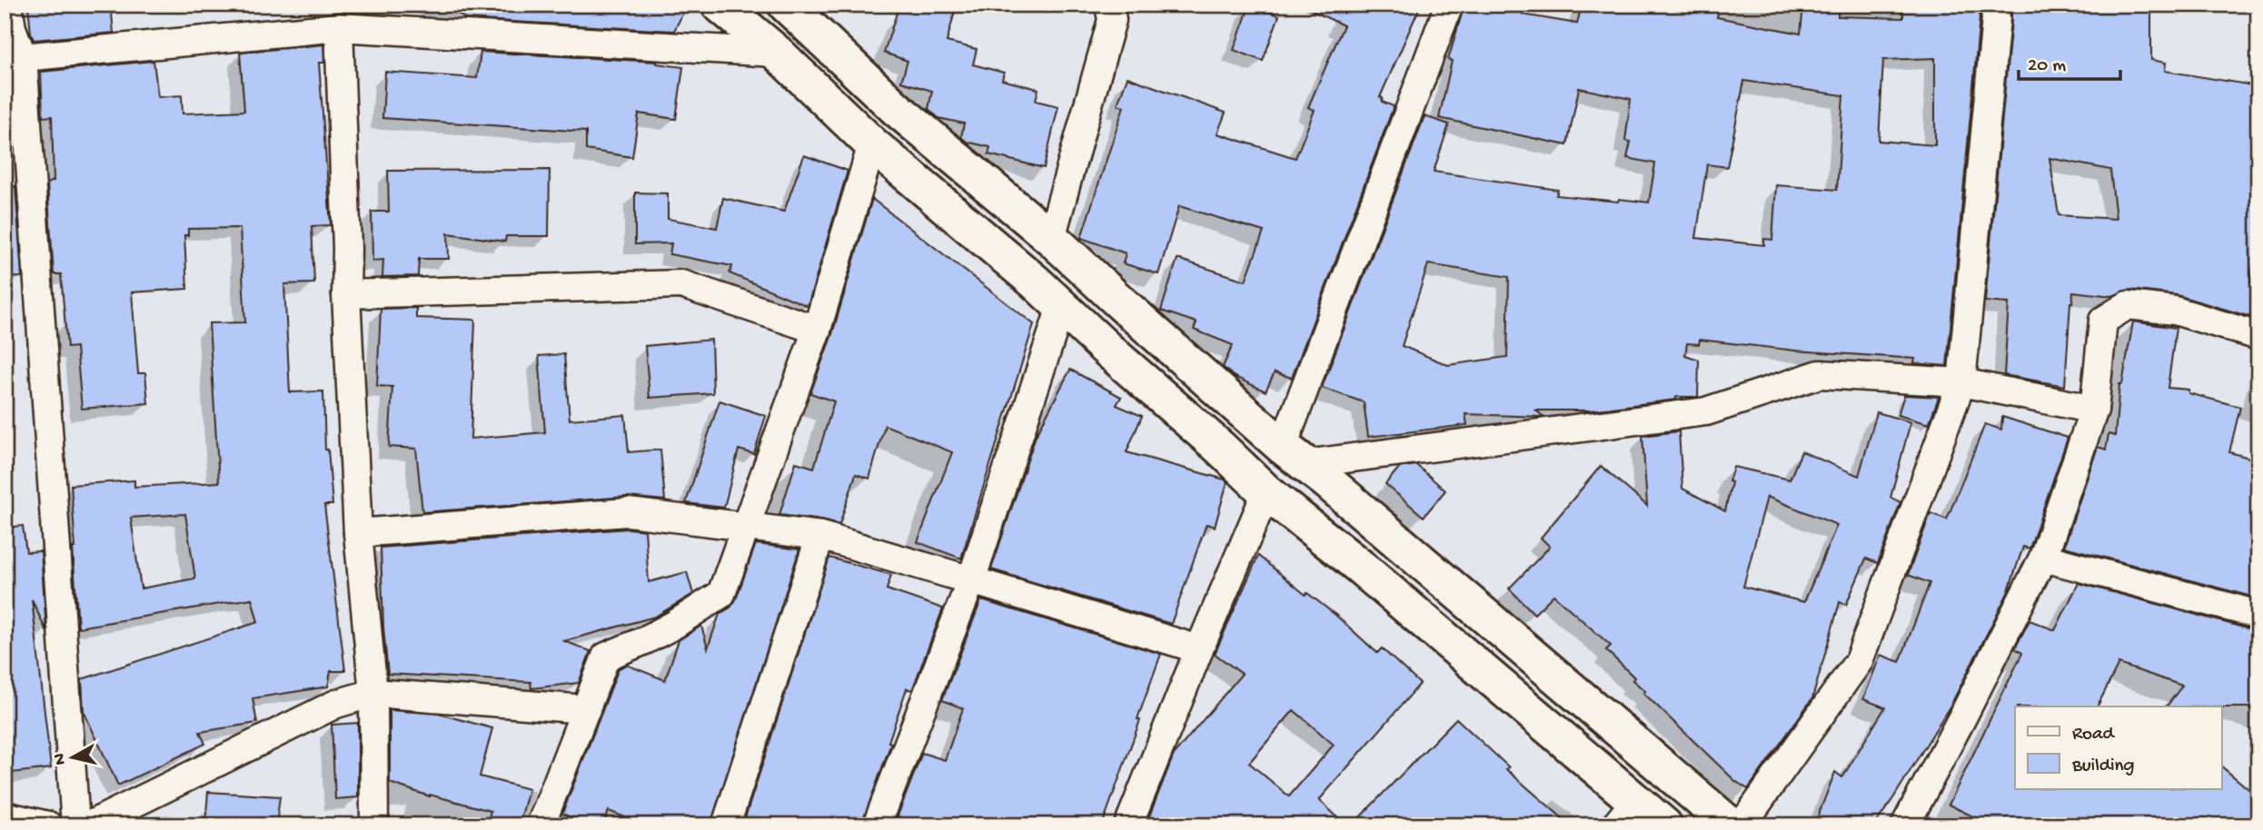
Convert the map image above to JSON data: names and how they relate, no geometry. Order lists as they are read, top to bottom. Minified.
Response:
{"legend":["Road","Building"],"scale_bar":"20 m","north":"left"}
